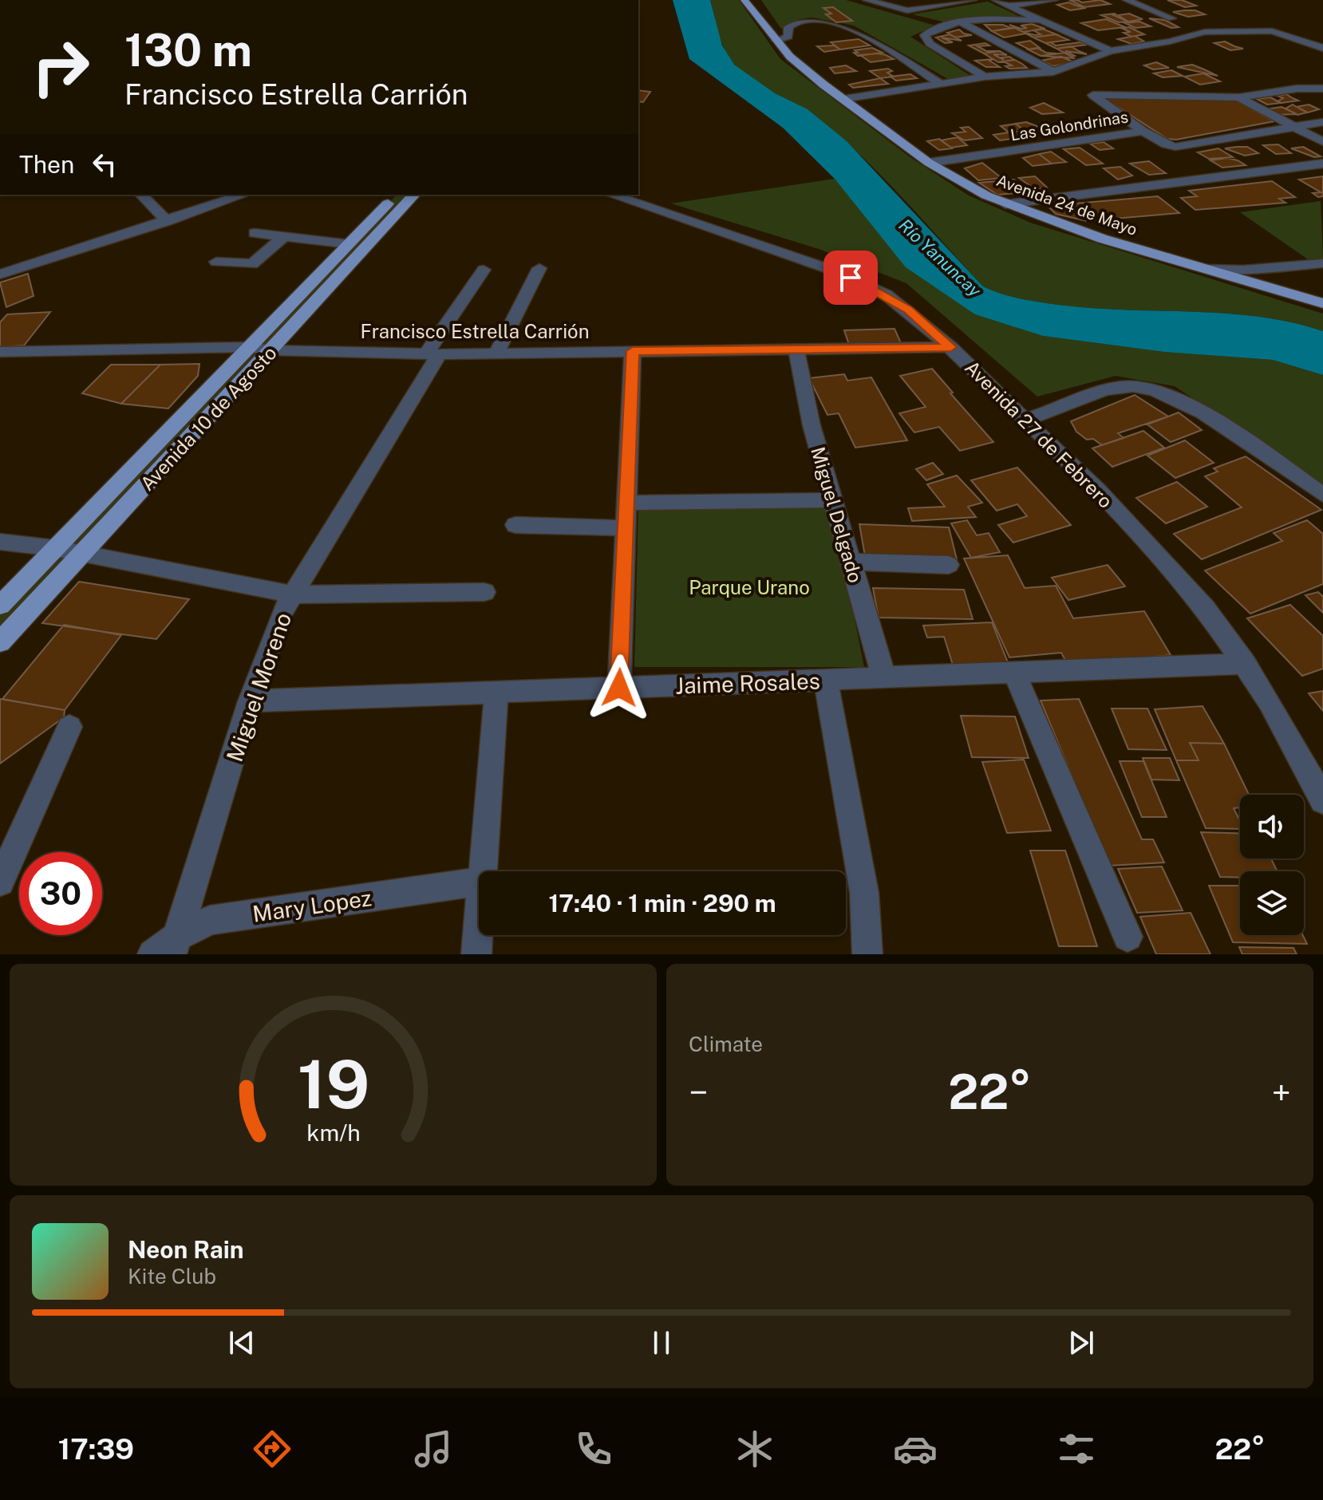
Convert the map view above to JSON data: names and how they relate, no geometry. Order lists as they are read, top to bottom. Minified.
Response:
{"streets":{"main road":["Avenida 24 de Mayo","Avenida 10 de Agosto"],"street":["Las Golondrinas","Francisco Estrella Carrión","Avenida 27 de Febrero","Miguel Delgado","Jaime Rosales","Miguel Moreno","Mary Lopez"]},"crossings":[["Las Golondrinas","Avenida 24 de Mayo"],["Francisco Estrella Carrión","Avenida 10 de Agosto"],["Francisco Estrella Carrión","Avenida 27 de Febrero"],["Francisco Estrella Carrión","Miguel Delgado"],["Avenida 10 de Agosto","Miguel Moreno"],["Avenida 27 de Febrero","Jaime Rosales"],["Miguel Delgado","Jaime Rosales"],["Jaime Rosales","Miguel Moreno"],["Miguel Moreno","Mary Lopez"]],"water":["Río Yanuncay"],"parks":["Parque Urano"],"page":{"turn":["130 m","Francisco Estrella Carrión"],"then":"Then","limit":"30","trip":"17:40 · 1 min · 290 m","tile":"Climate","heat":["−","22°","+"],"song":["Neon Rain","Kite Club"],"tabs":["17:39","22°"],"gauge":["19","km/h"]}}
